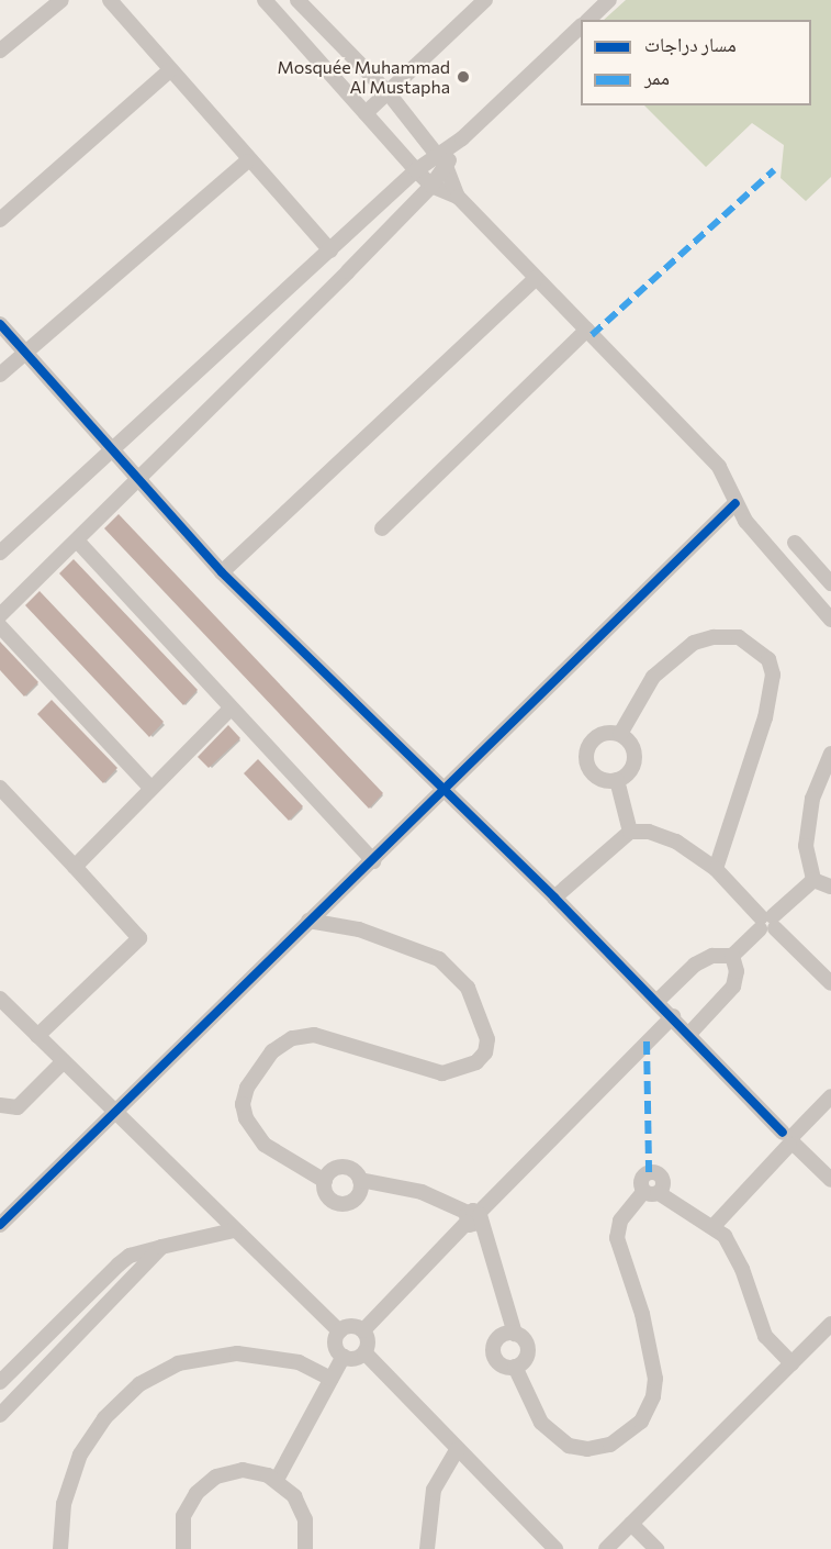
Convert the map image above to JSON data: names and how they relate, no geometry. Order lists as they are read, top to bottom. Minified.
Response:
{"places":["Mosquée Muhammad Al Mustapha"],"legend":["مسار دراجات","ممر"]}
